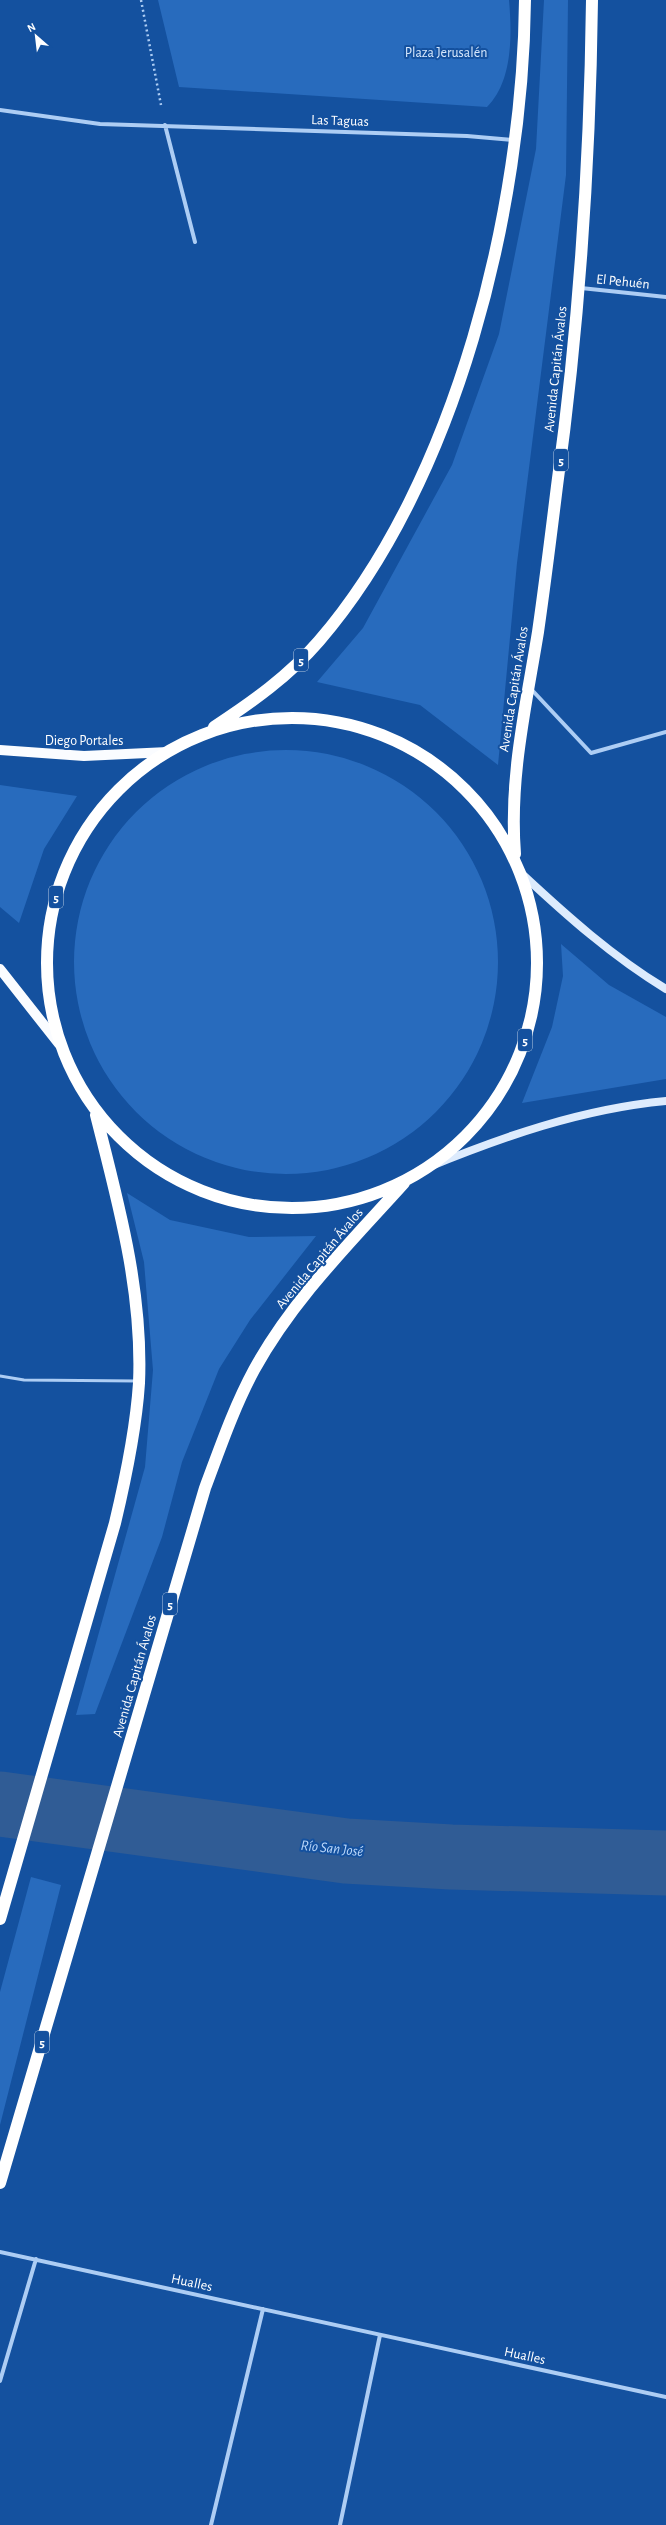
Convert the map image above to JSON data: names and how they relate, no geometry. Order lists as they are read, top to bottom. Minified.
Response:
{"streets":{"highway":["Avenida Capitán Ávalos","5"],"main road":["Diego Portales"],"street":["Las Taguas","El Pehuén","Hualles"]},"crossings":[["Las Taguas","5"],["El Pehuén","Avenida Capitán Ávalos"],["Avenida Capitán Ávalos","5"],["5","Diego Portales"]],"water":["Río San José"],"parks":["Plaza Jerusalén"],"north":"top left"}
